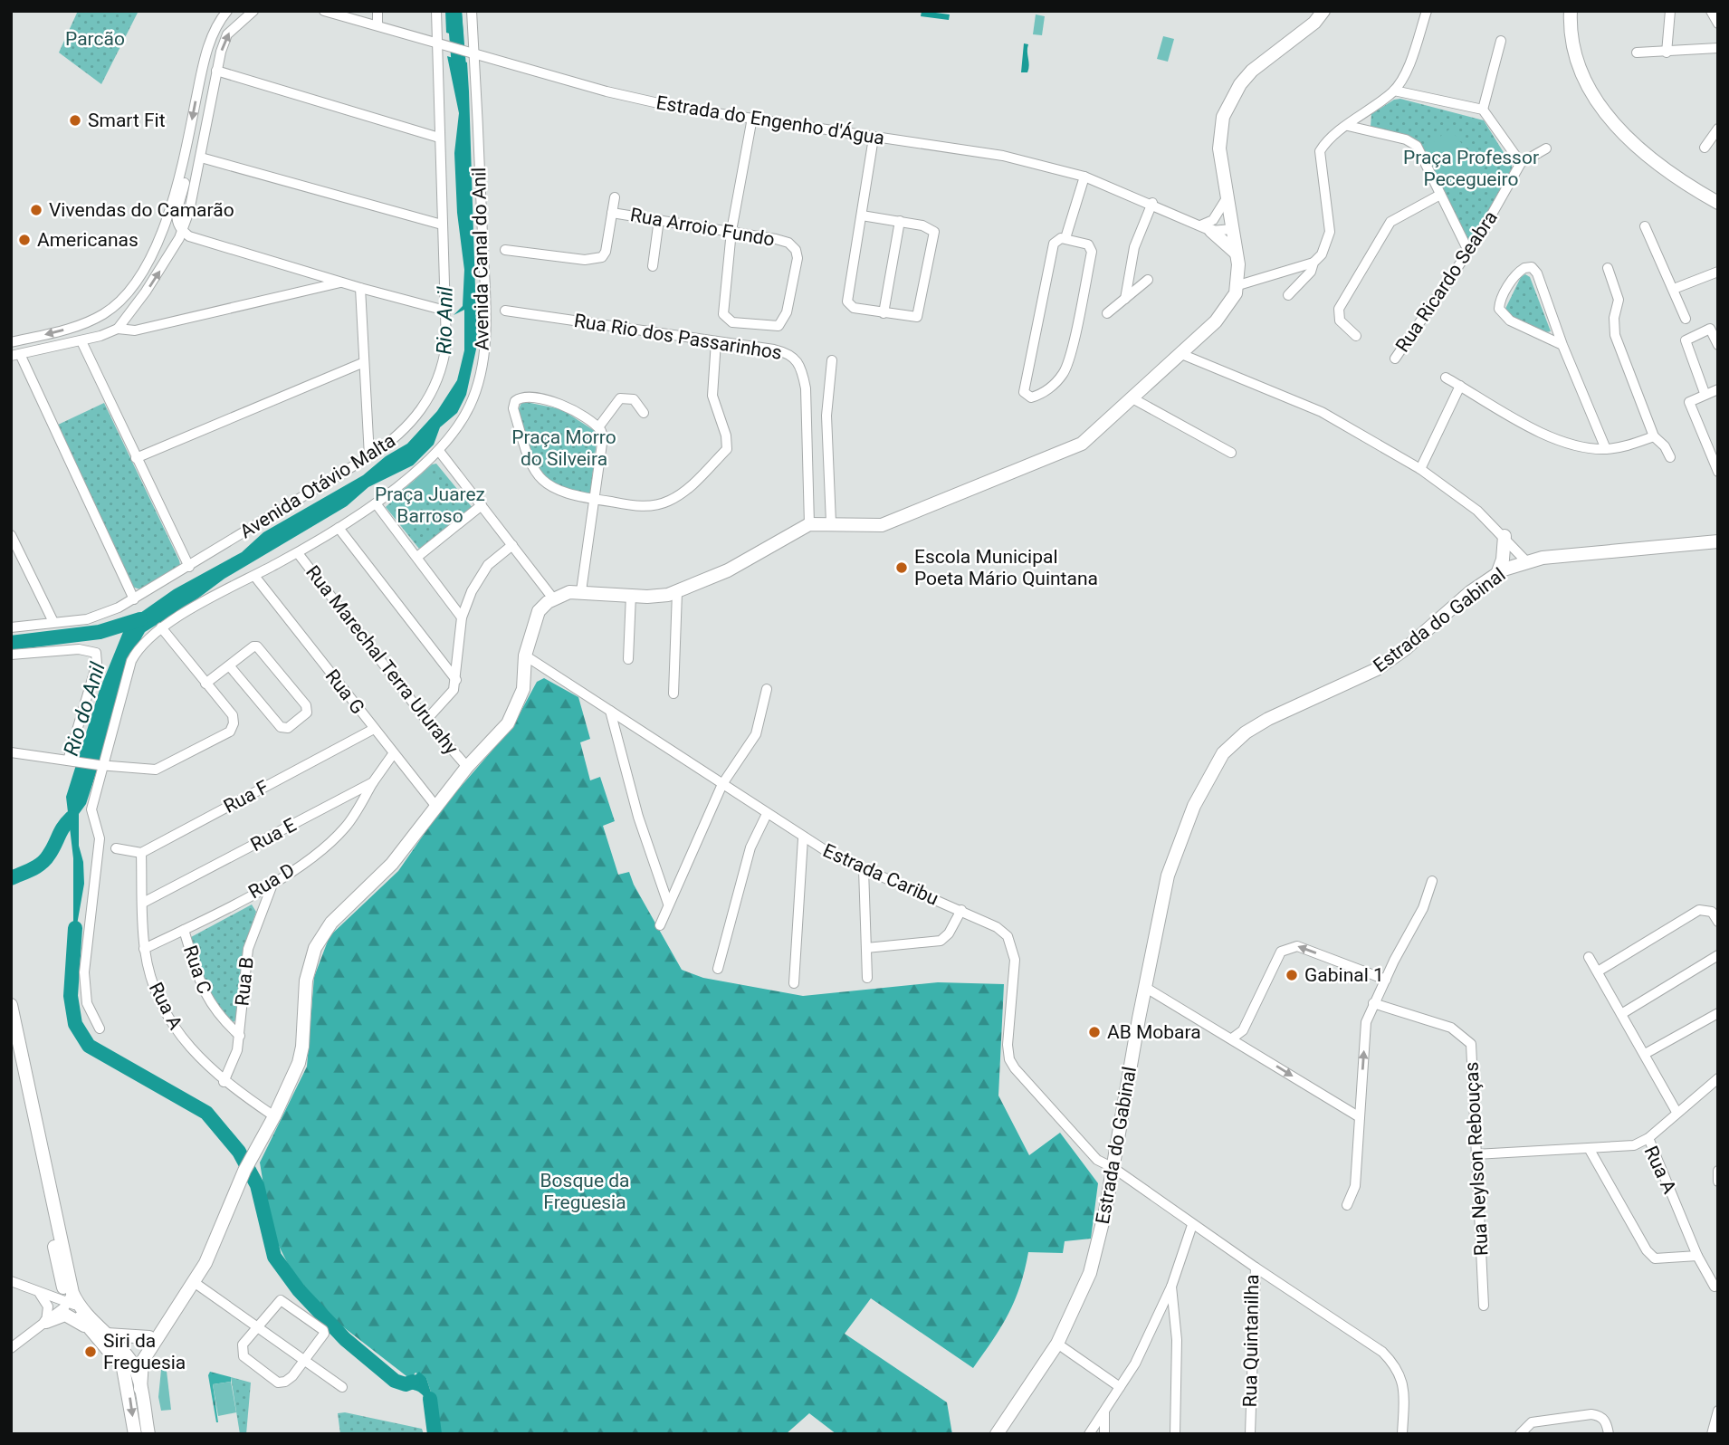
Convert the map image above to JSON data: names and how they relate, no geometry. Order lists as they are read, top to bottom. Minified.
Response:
{"streets":{"main road":["Estrada do Gabinal"],"street":["Estrada do Engenho d'Água","Rua Arroio Fundo","Avenida Canal do Anil","Rua Ricardo Seabra","Rua Rio dos Passarinhos","Avenida Otávio Malta","Rua Marechal Terra Ururahy","Rua G","Rua F","Rua E","Estrada Caribu","Rua D","Rua C","Rua B","Rua A","Rua Neylson Rebouças","Rua Quintanilha"]},"crossings":[["Estrada do Engenho d'Água","Avenida Canal do Anil"],["Estrada do Engenho d'Água","Avenida Otávio Malta"],["Avenida Canal do Anil","Rua Marechal Terra Ururahy"],["Avenida Canal do Anil","Rua G"],["Estrada do Gabinal","Estrada Caribu"],["Estrada do Gabinal","Rua Quintanilha"],["Rua G","Rua F"],["Rua G","Rua E"],["Rua F","Rua A"],["Rua E","Rua D"],["Rua E","Rua A"],["Estrada Caribu","Rua Quintanilha"],["Rua D","Rua C"],["Rua D","Rua B"],["Rua D","Rua A"],["Rua C","Rua B"],["Rua B","Rua A"],["Rua A","Rua Neylson Rebouças"]],"water":["Rio Anil","Rio do Anil"],"parks":["Parcão","Praça Professor Pecegueiro","Praça Morro do Silveira","Praça Juarez Barroso","Bosque da Freguesia"],"places":["Smart Fit","Vivendas do Camarão","Americanas","Escola Municipal Poeta Mário Quintana","Gabinal 1","AB Mobara","Siri da Freguesia"]}
